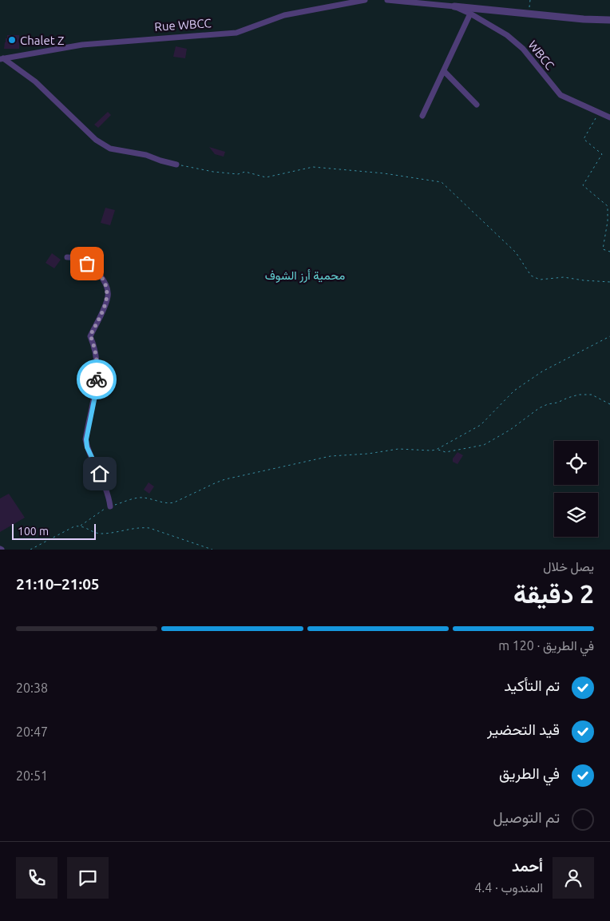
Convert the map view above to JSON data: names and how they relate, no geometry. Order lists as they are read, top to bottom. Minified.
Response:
{"streets":{"street":["Rue WBCC","WBCC"]},"parks":["محمية أرز الشوف"],"places":["Chalet Z"],"scale_bar":"100 m","page":{"scale":"100 m","heading":["2 دقيقة","يصل خلال","21:05–21:10"],"panel":["أحمد","المندوب · 4.4"],"bar":"في الطريق · 120 m","list":[["تم التأكيد","20:38"],["قيد التحضير","20:47"],["في الطريق","20:51"],"تم التوصيل"]}}
